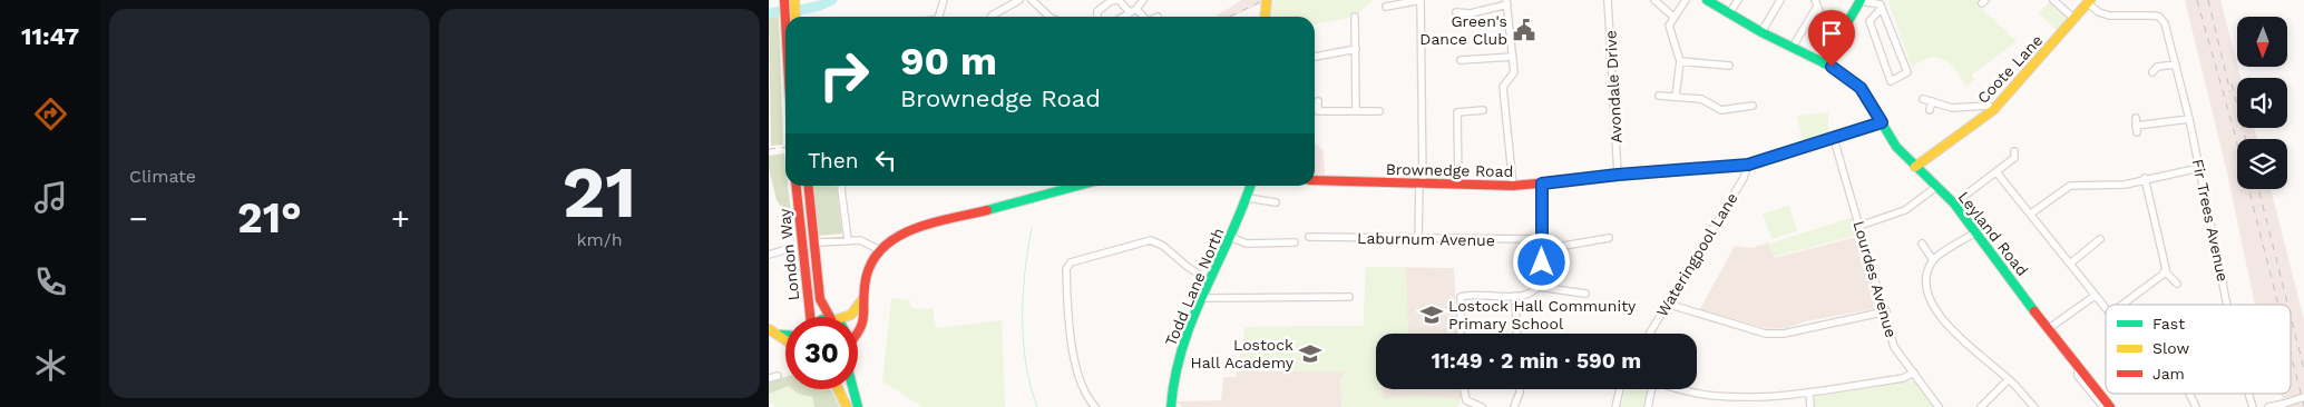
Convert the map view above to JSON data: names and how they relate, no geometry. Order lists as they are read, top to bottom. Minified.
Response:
{"streets":{"main road":["Coote Lane","Brownedge Road","Leyland Road","London Way","Todd Lane North"],"street":["Avondale Drive","Fir Trees Avenue","Laburnum Avenue","Wateringpool Lane","Lourdes Avenue"]},"crossings":[["Coote Lane","Fir Trees Avenue"],["Coote Lane","Leyland Road"],["Avondale Drive","Brownedge Road"],["Brownedge Road","Leyland Road"],["Brownedge Road","Wateringpool Lane"],["Brownedge Road","Lourdes Avenue"]],"places":{"public building":["Green's Dance Club"],"school or university":["Lostock Hall Community Primary School","Lostock Hall Academy"]},"legend":["Fast","Slow","Jam"],"north":"bottom","page":{"tabs":"11:47","tile":["Climate",["21","km/h"]],"turn":["90 m","Brownedge Road"],"then":"Then","heat":["−","21°","+"],"limit":"30","trip":"11:49 · 2 min · 590 m"}}
